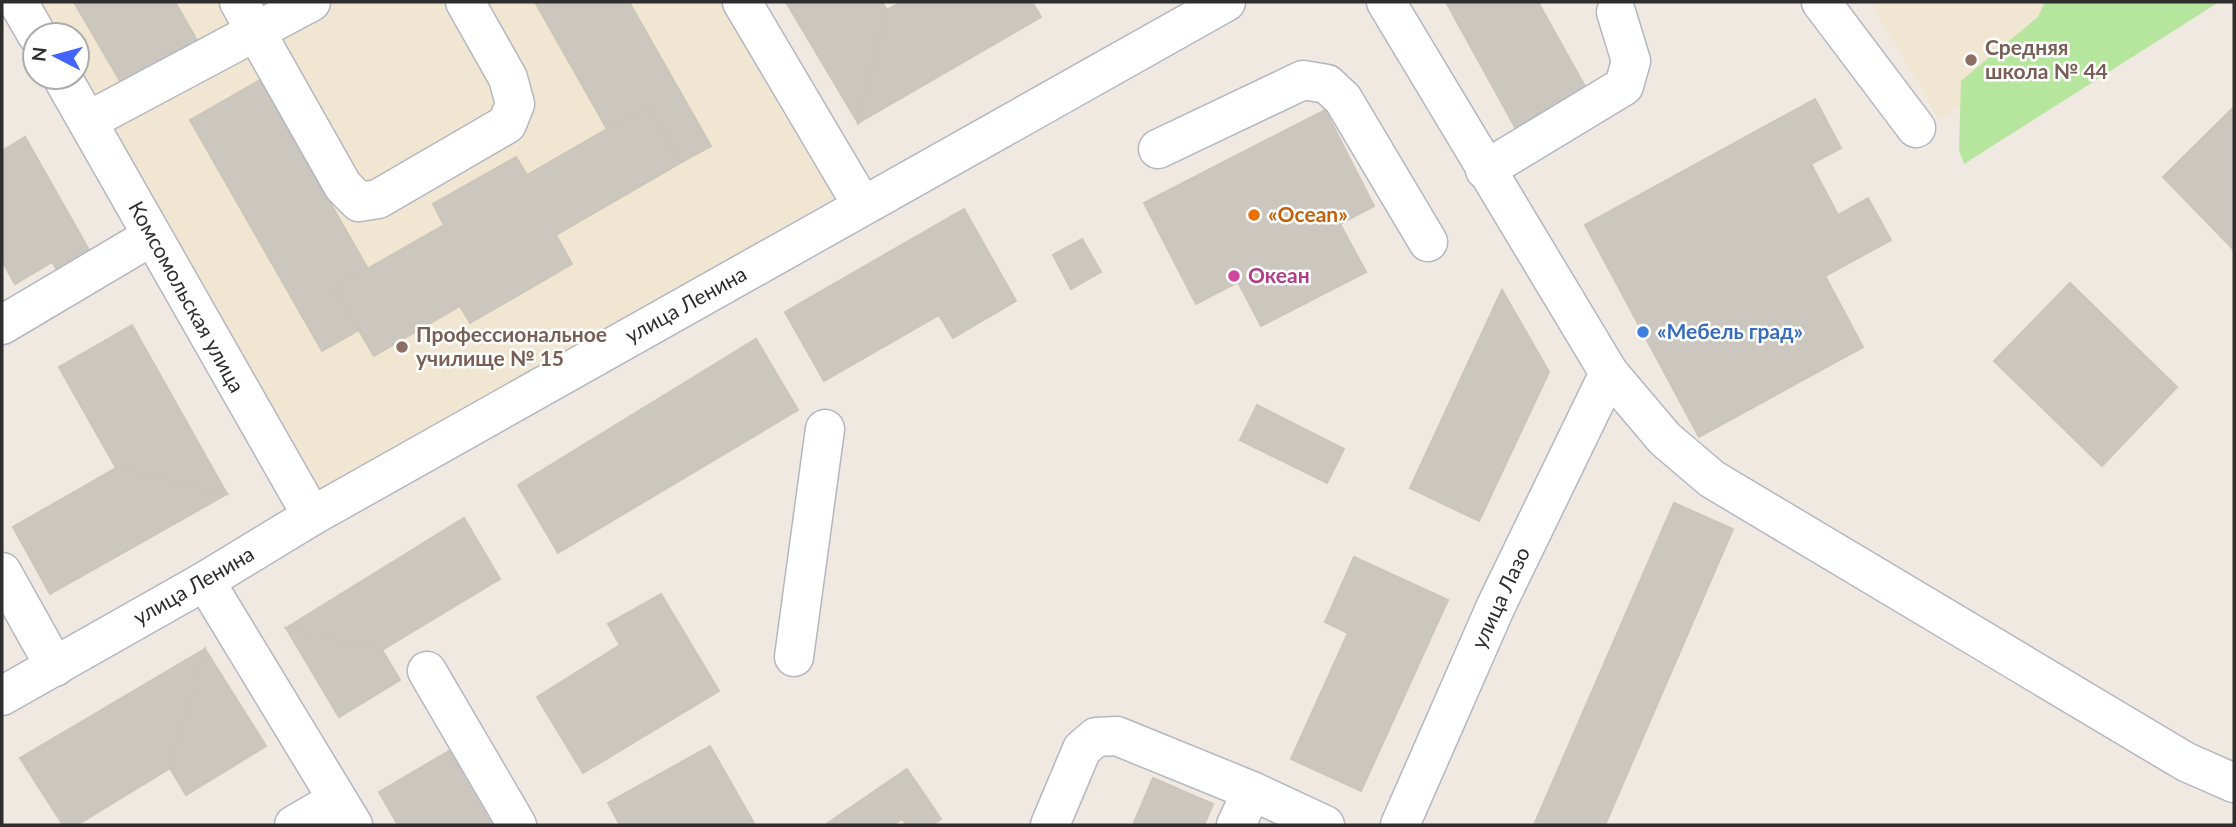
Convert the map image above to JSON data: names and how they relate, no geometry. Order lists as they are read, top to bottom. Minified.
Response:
{"streets":{"street":["Комсомольская улица","улица Ленина","улица Лазо"]},"crossings":[["Комсомольская улица","улица Ленина"]],"places":["Средняя школа № 44","«Оcean»","Океан","«Мебель град»","Профессиональное училище № 15"],"north":"left"}
